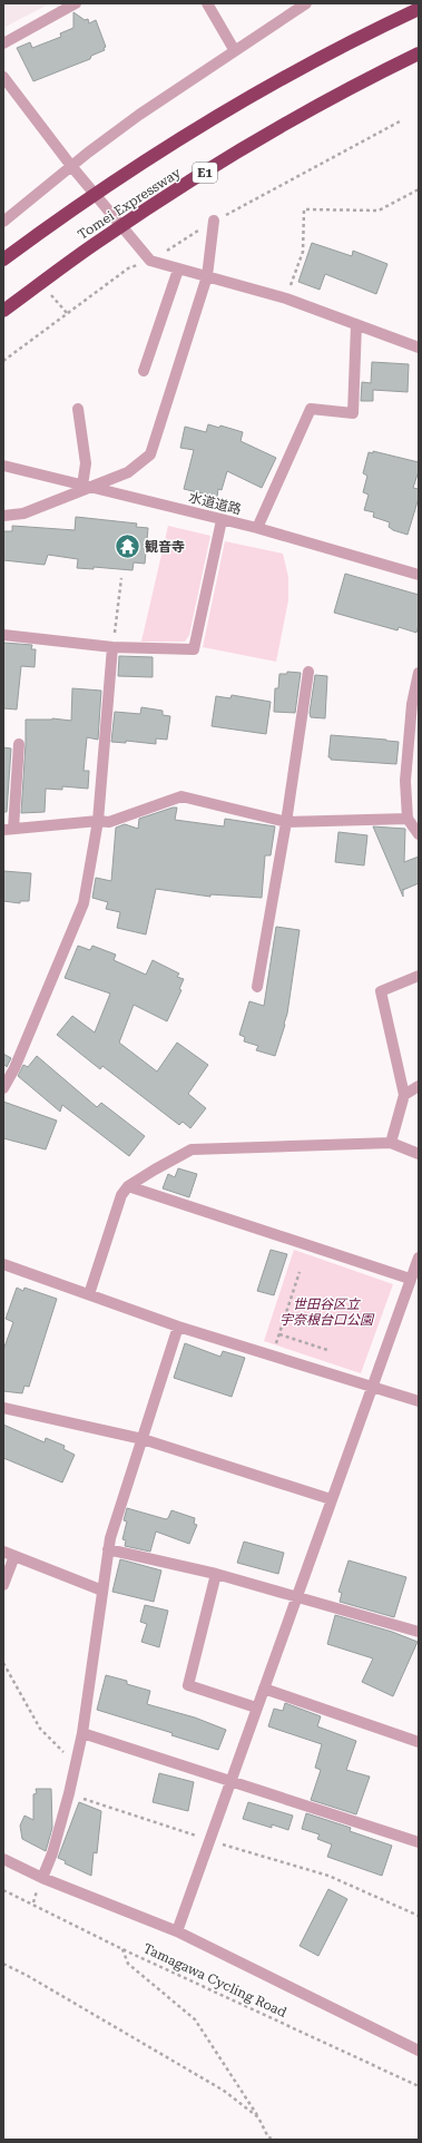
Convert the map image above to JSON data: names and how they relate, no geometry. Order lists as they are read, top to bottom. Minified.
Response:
{"streets":{"highway":["E1","Tomei Expressway"],"street":["水道道路"],"path":["Tamagawa Cycling Road"]},"parks":["世田谷区立 宇奈根台口公園"],"places":{"temple":["観音寺"]}}
